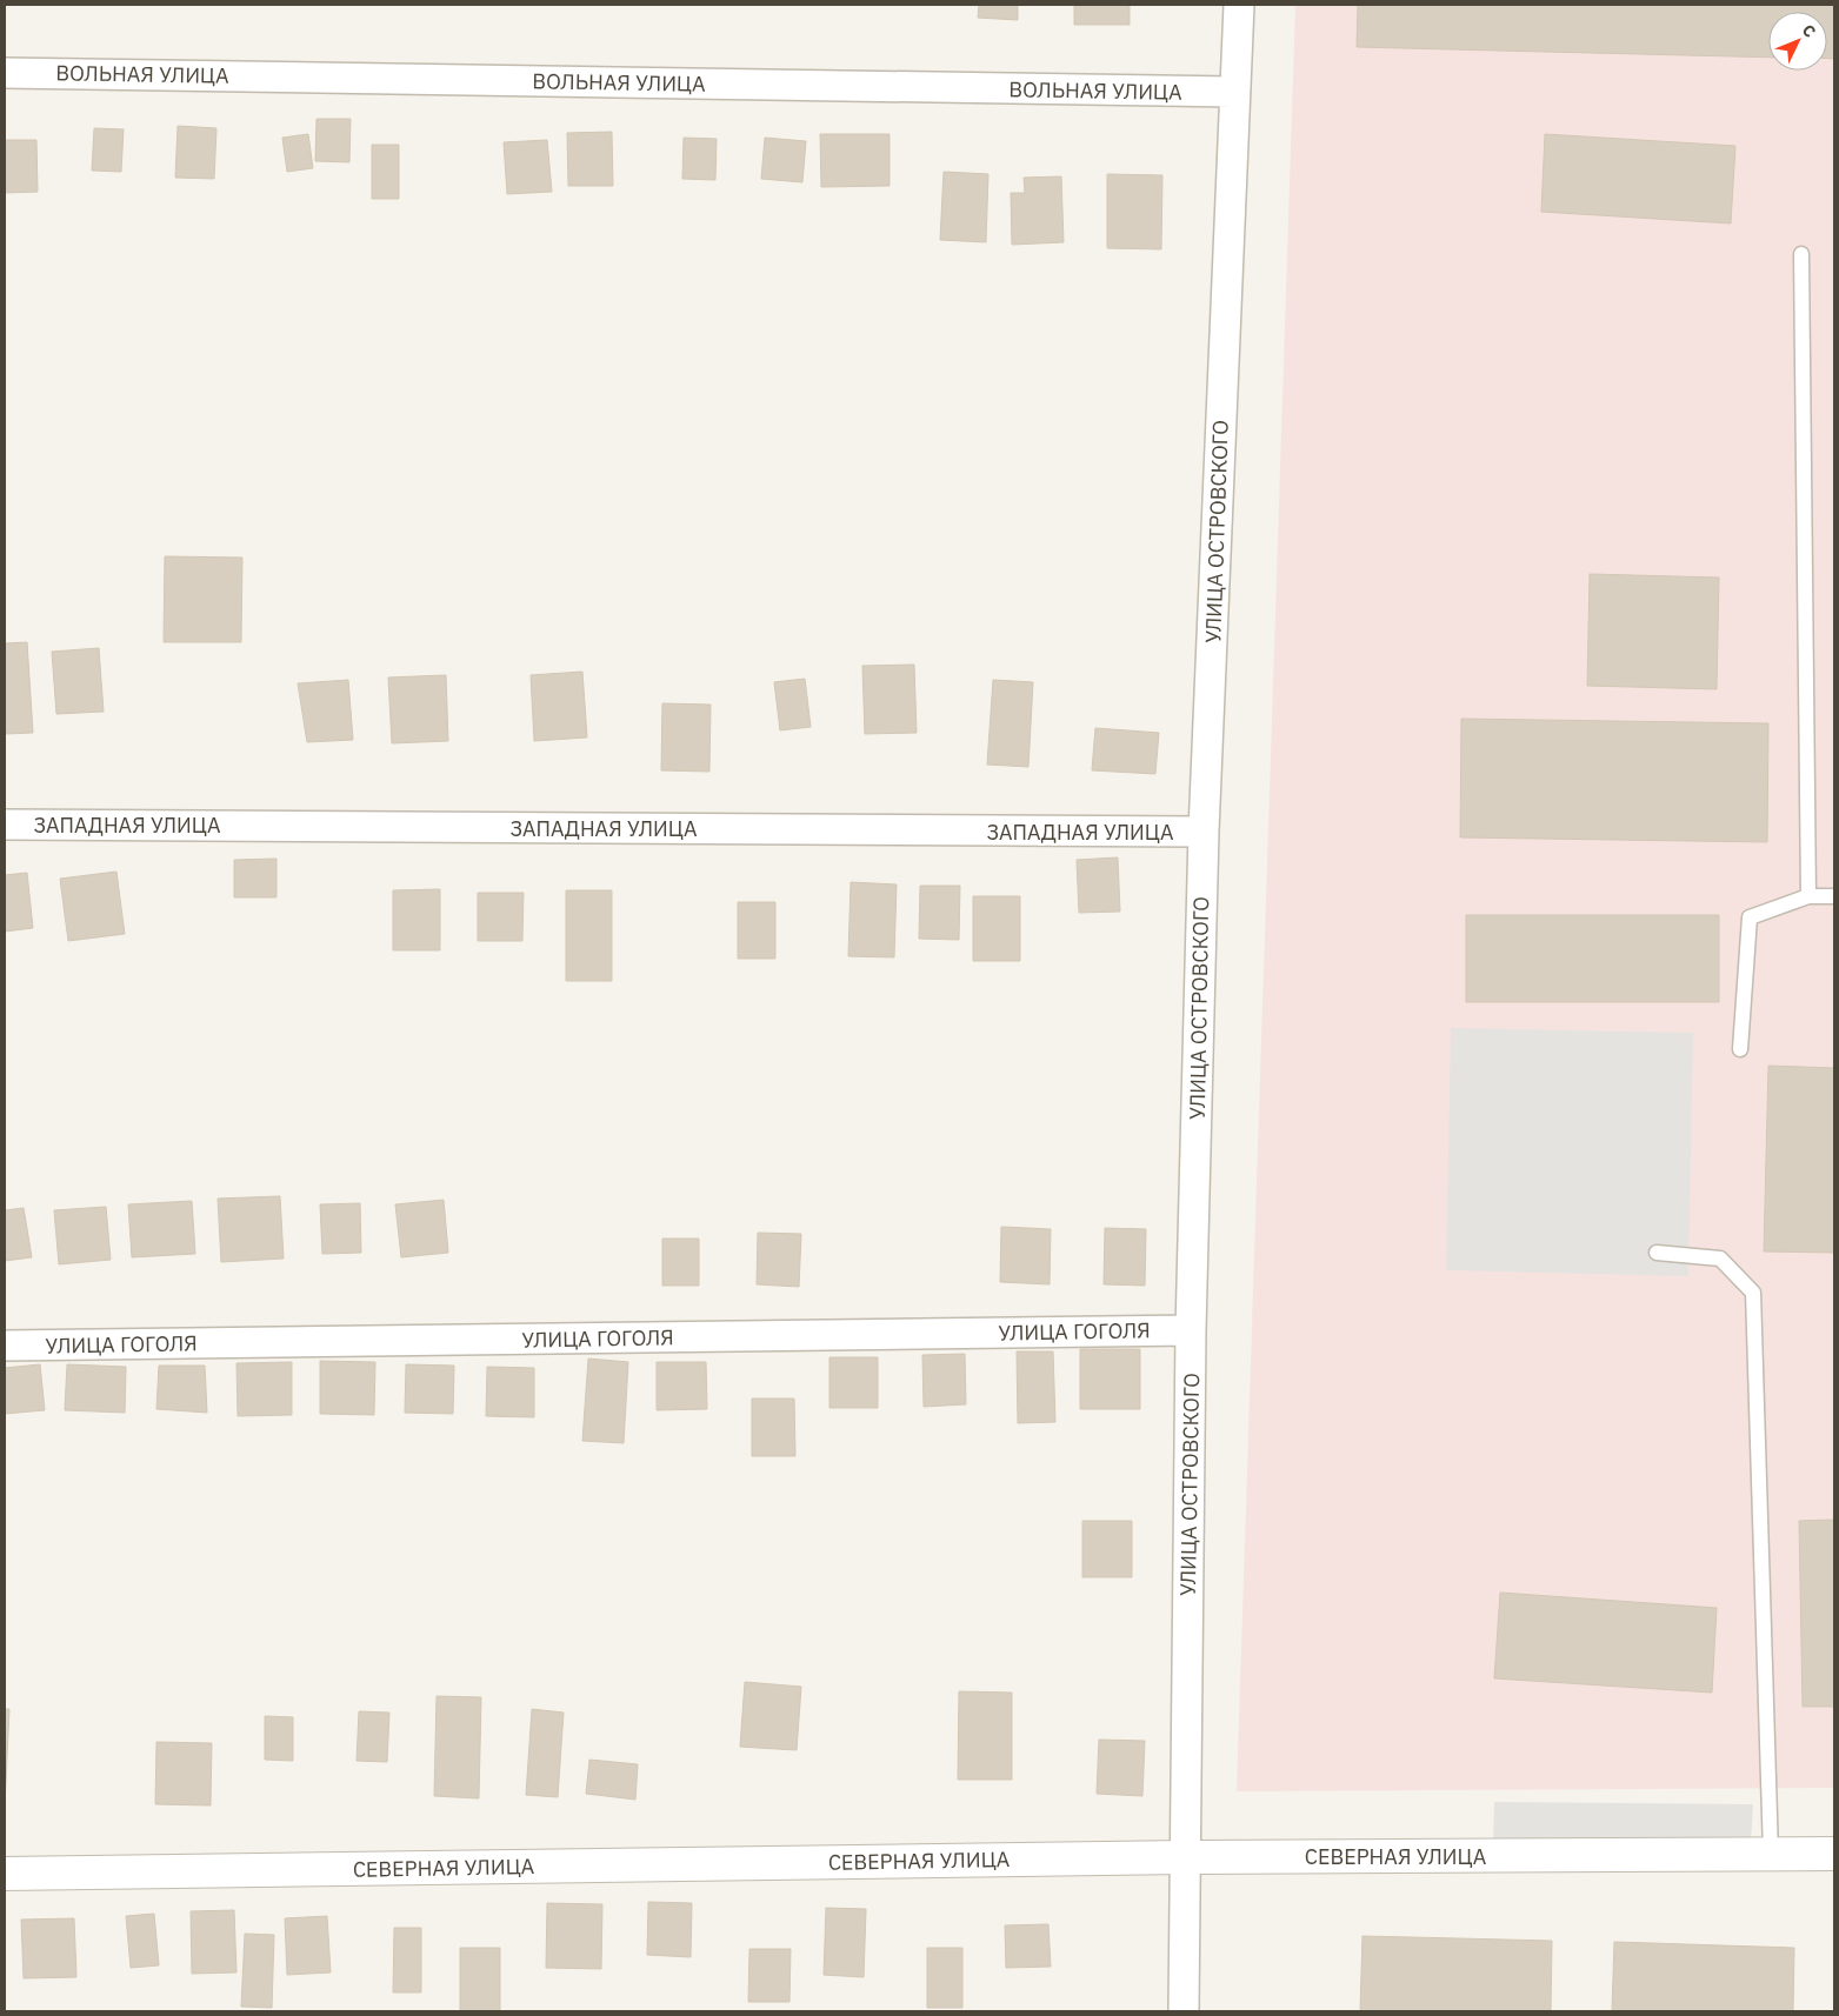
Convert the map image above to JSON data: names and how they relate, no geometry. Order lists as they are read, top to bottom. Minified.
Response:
{"streets":{"street":["ВОЛЬНАЯ УЛИЦА","УЛИЦА ОСТРОВСКОГО","ЗАПАДНАЯ УЛИЦА","УЛИЦА ГОГОЛЯ","СЕВЕРНАЯ УЛИЦА"]},"crossings":[["ВОЛЬНАЯ УЛИЦА","УЛИЦА ОСТРОВСКОГО"],["УЛИЦА ОСТРОВСКОГО","ЗАПАДНАЯ УЛИЦА"],["УЛИЦА ОСТРОВСКОГО","УЛИЦА ГОГОЛЯ"],["УЛИЦА ОСТРОВСКОГО","СЕВЕРНАЯ УЛИЦА"]],"north":"top right"}
